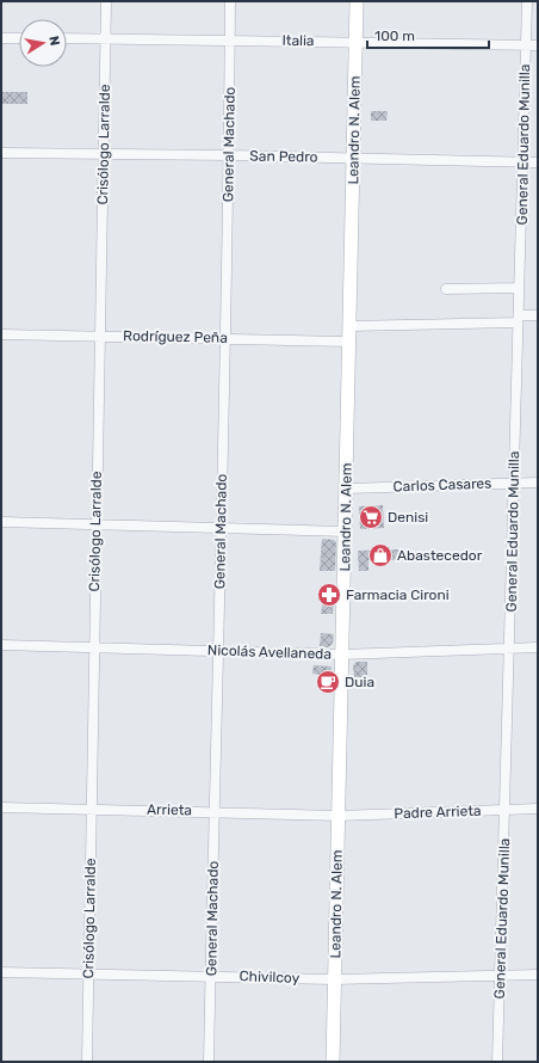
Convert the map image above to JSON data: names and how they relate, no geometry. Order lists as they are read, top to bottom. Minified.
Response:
{"streets":{"street":["Italia","Leandro N. Alem","Crisólogo Larralde","General Machado","General Eduardo Munilla","San Pedro","Rodríguez Peña","Carlos Casares","Nicolás Avellaneda","Arrieta","Padre Arrieta","Chivilcoy"]},"crossings":[["Italia","Leandro N. Alem"],["Italia","Crisólogo Larralde"],["Italia","General Machado"],["Italia","General Eduardo Munilla"],["Leandro N. Alem","San Pedro"],["Leandro N. Alem","Rodríguez Peña"],["Leandro N. Alem","Carlos Casares"],["Leandro N. Alem","Nicolás Avellaneda"],["Leandro N. Alem","Arrieta"],["Leandro N. Alem","Padre Arrieta"],["Leandro N. Alem","Chivilcoy"],["Crisólogo Larralde","San Pedro"],["Crisólogo Larralde","Rodríguez Peña"],["Crisólogo Larralde","Nicolás Avellaneda"],["Crisólogo Larralde","Arrieta"],["Crisólogo Larralde","Chivilcoy"],["General Machado","San Pedro"],["General Machado","Rodríguez Peña"],["General Machado","Nicolás Avellaneda"],["General Machado","Arrieta"],["General Machado","Chivilcoy"],["General Eduardo Munilla","San Pedro"],["General Eduardo Munilla","Carlos Casares"],["General Eduardo Munilla","Nicolás Avellaneda"],["General Eduardo Munilla","Padre Arrieta"],["General Eduardo Munilla","Chivilcoy"],["Arrieta","Padre Arrieta"]],"places":{"supermarket":["Denisi"],"shop":["Abastecedor"],"pharmacy":["Farmacia Cironi"],"cafe":["Duia"]},"scale_bar":"100 m","north":"right"}
